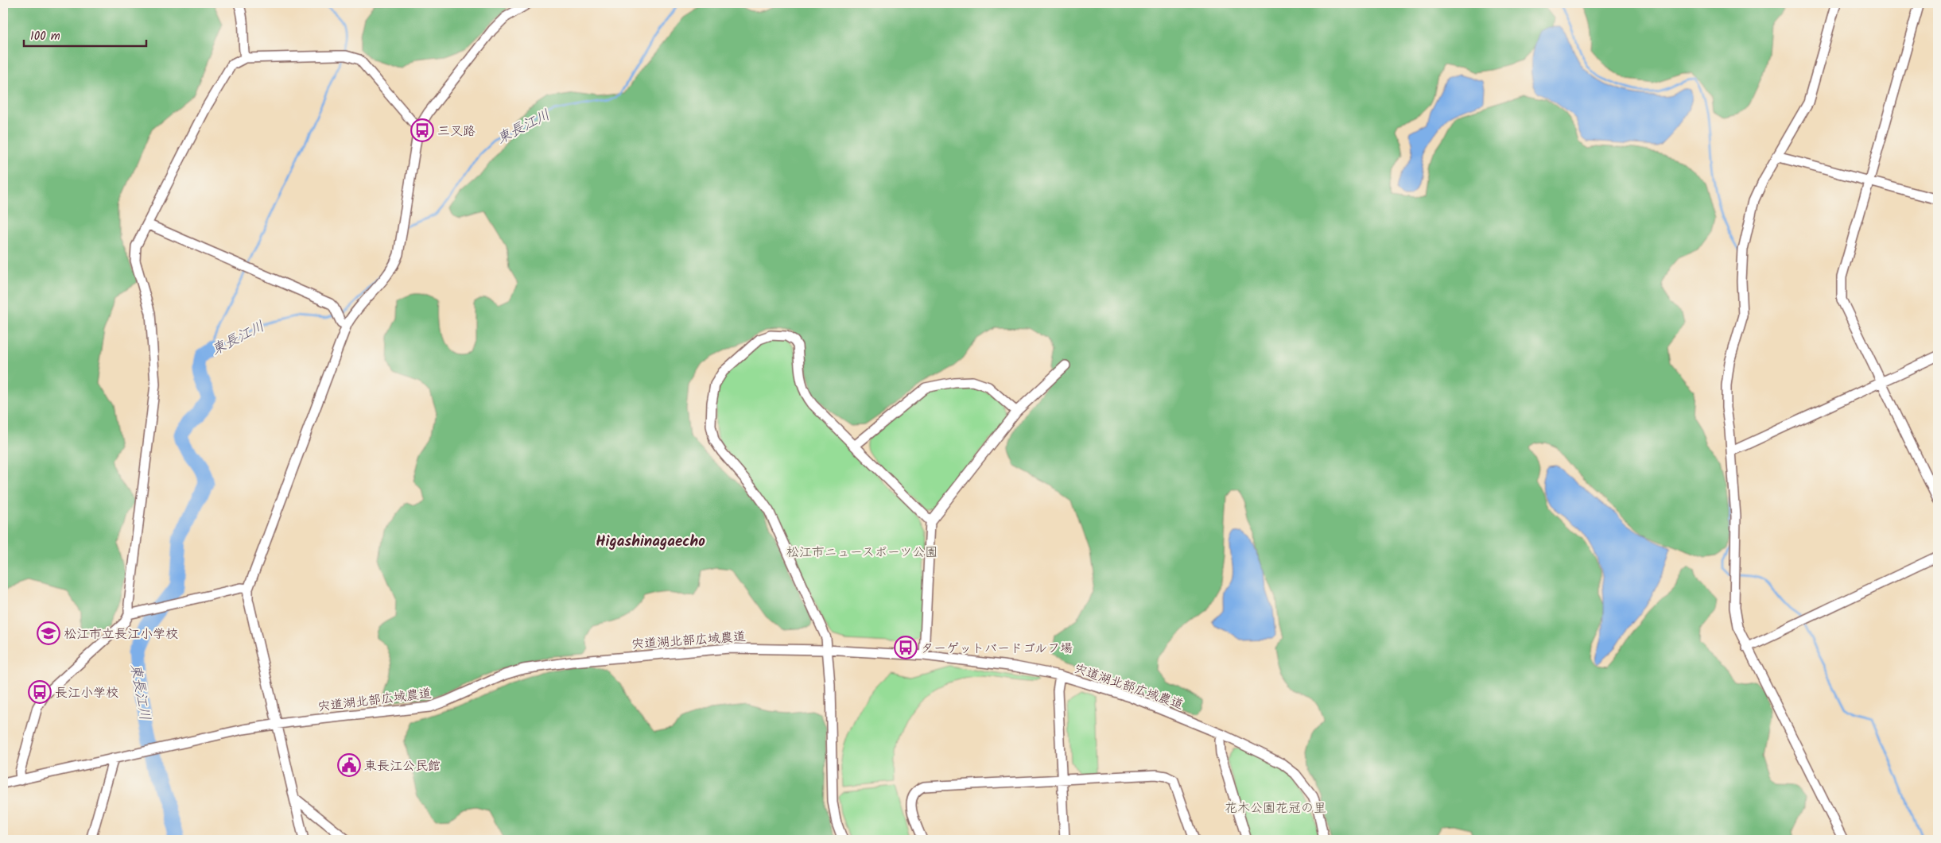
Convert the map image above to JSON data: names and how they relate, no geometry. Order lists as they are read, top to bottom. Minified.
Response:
{"streets":{"street":["宍道湖北部広域農道"]},"districts":["Higashinagaecho"],"water":["東長江川"],"parks":["松江市ニュースポーツ公園","花木公園花冠の里"],"places":{"bus stop":["三叉路","ターゲットバードゴルフ場","長江小学校"],"school or university":["松江市立長江小学校"],"public building":["東長江公民館"]},"scale_bar":"100 m"}
